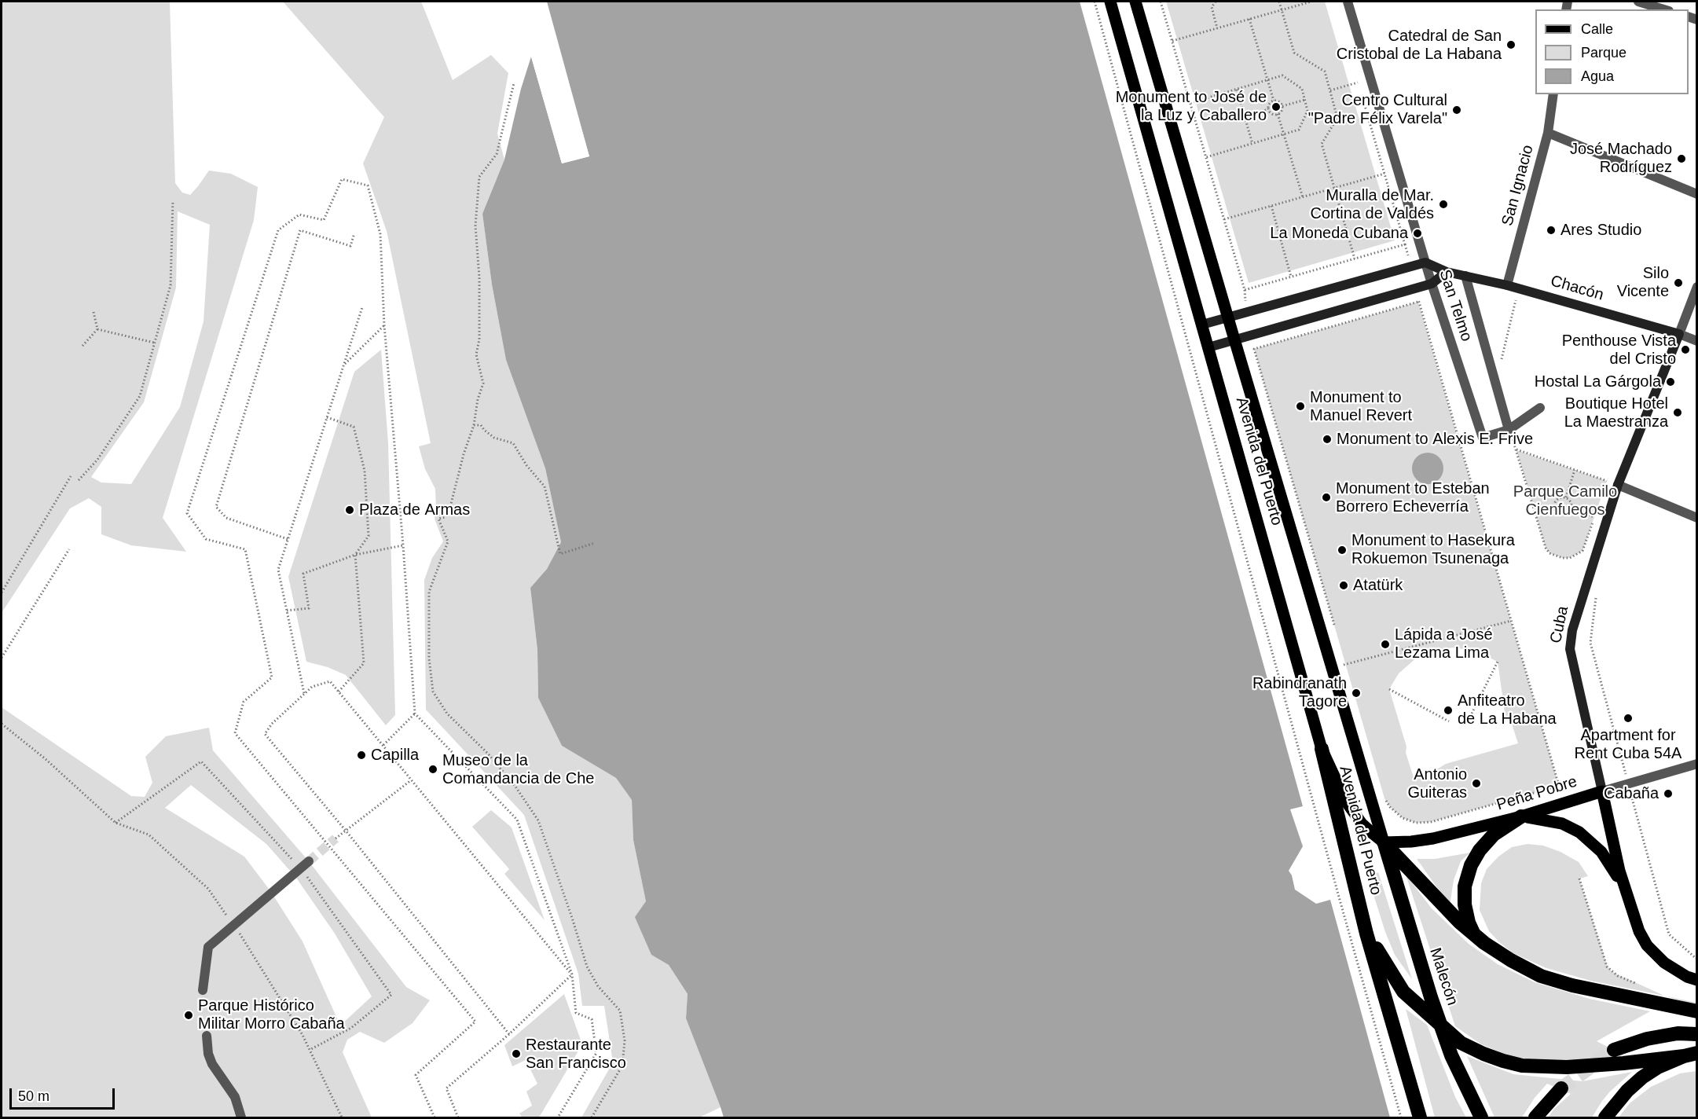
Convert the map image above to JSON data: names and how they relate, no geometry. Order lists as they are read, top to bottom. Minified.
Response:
{"streets":{"highway":["Avenida del Puerto","Malecón"],"main road":["Cuba","Peña Pobre"],"street":["San Ignacio","Chacón","San Telmo"]},"crossings":[["San Ignacio","Chacón"],["Chacón","San Telmo"],["Chacón","Cuba"],["Avenida del Puerto","Peña Pobre"],["Avenida del Puerto","Malecón"],["Cuba","Peña Pobre"],["Peña Pobre","Malecón"]],"parks":["Parque Camilo Cienfuegos"],"places":["Catedral de San Cristobal de La Habana","Monument to José de la Luz y Caballero","Centro Cultural \"Padre Félix Varela\"","José Machado Rodríguez","Muralla de Mar. Cortina de Valdés","Ares Studio","La Moneda Cubana","Silo Vicente","Penthouse Vista del Cristo","Hostal La Gárgola","Monument to Manuel Revert","Boutique Hotel La Maestranza","Monument to Alexis E. Frive","Monument to Esteban Borrero Echeverría","Plaza de Armas","Monument to Hasekura Rokuemon Tsunenaga","Atatürk","Lápida a José Lezama Lima","Rabindranath Tagore","Anfiteatro de La Habana","Apartment for Rent Cuba 54A","Capilla","Museo de la Comandancia de Che","Antonio Guiteras","Cabaña","Parque Histórico Militar Morro Cabaña","Restaurante San Francisco"],"legend":["Calle","Parque","Agua"],"scale_bar":"50 m"}
